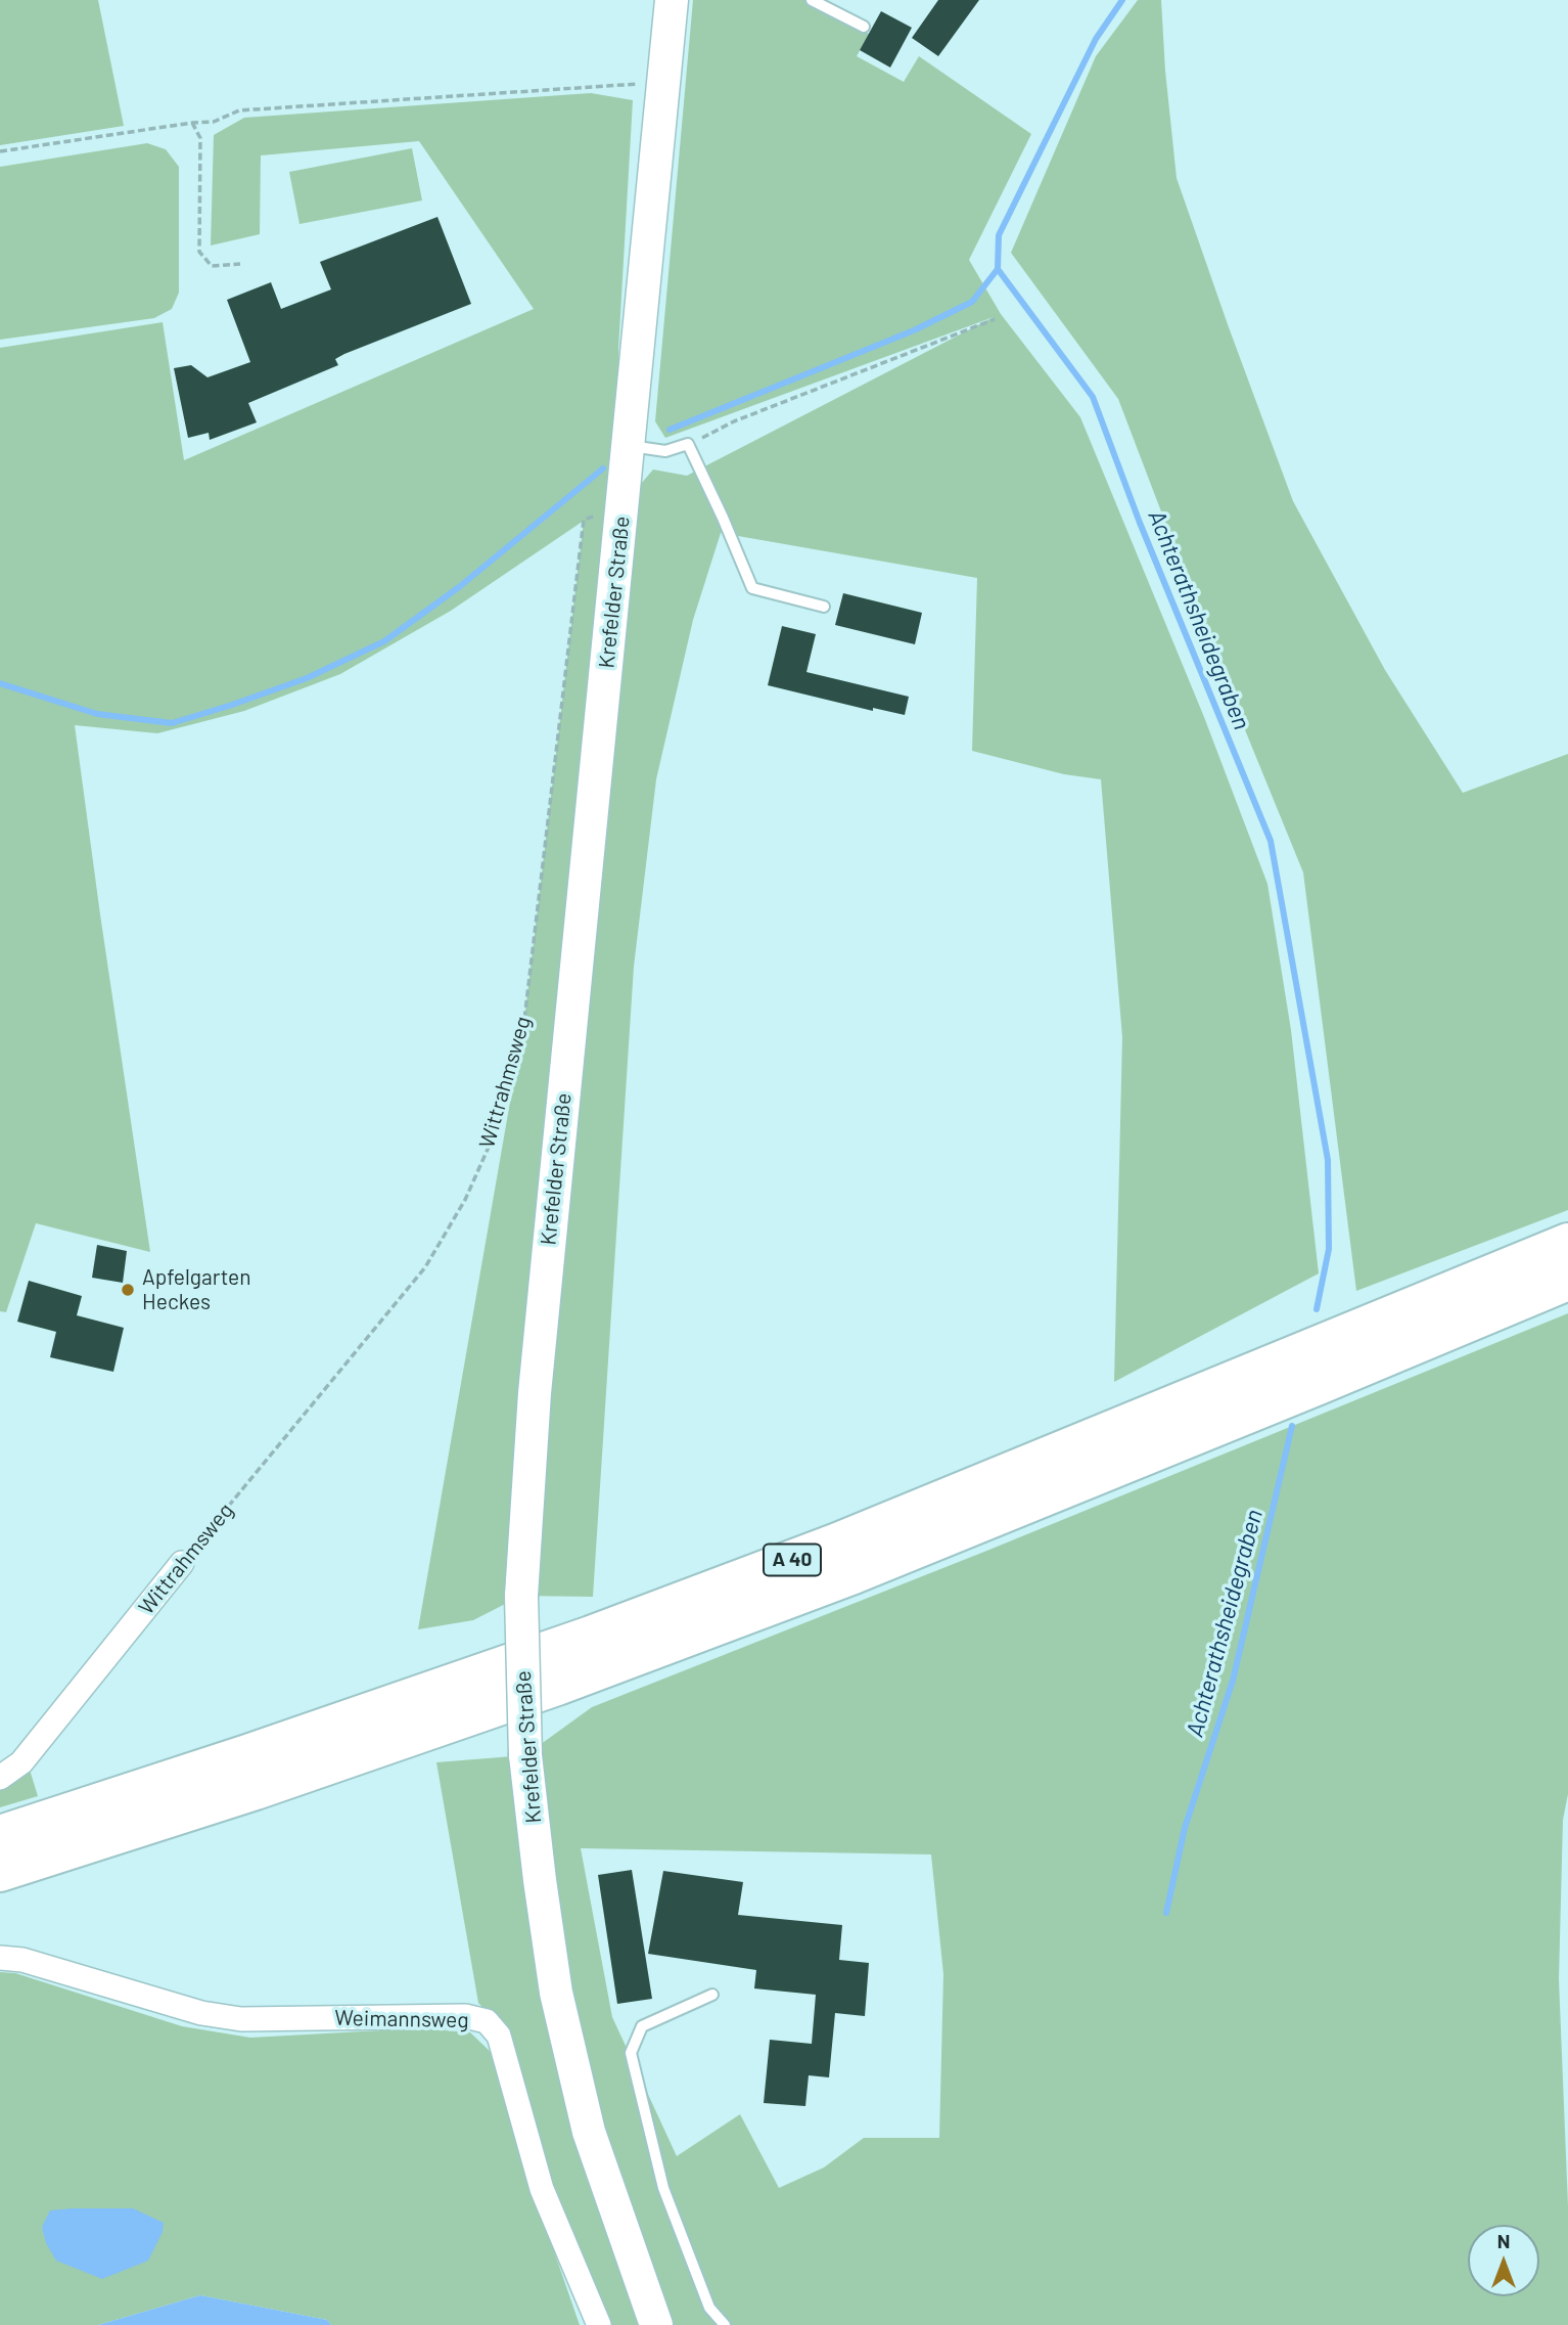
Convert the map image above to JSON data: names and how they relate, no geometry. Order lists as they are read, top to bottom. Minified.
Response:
{"streets":{"highway":["A 40"],"main road":["Krefelder Straße"],"street":["Wittrahmsweg","Weimannsweg"]},"crossings":[["Krefelder Straße","Wittrahmsweg"]],"water":["Achterathsheidegraben"],"places":["Apfelgarten Heckes"],"north":"top"}
